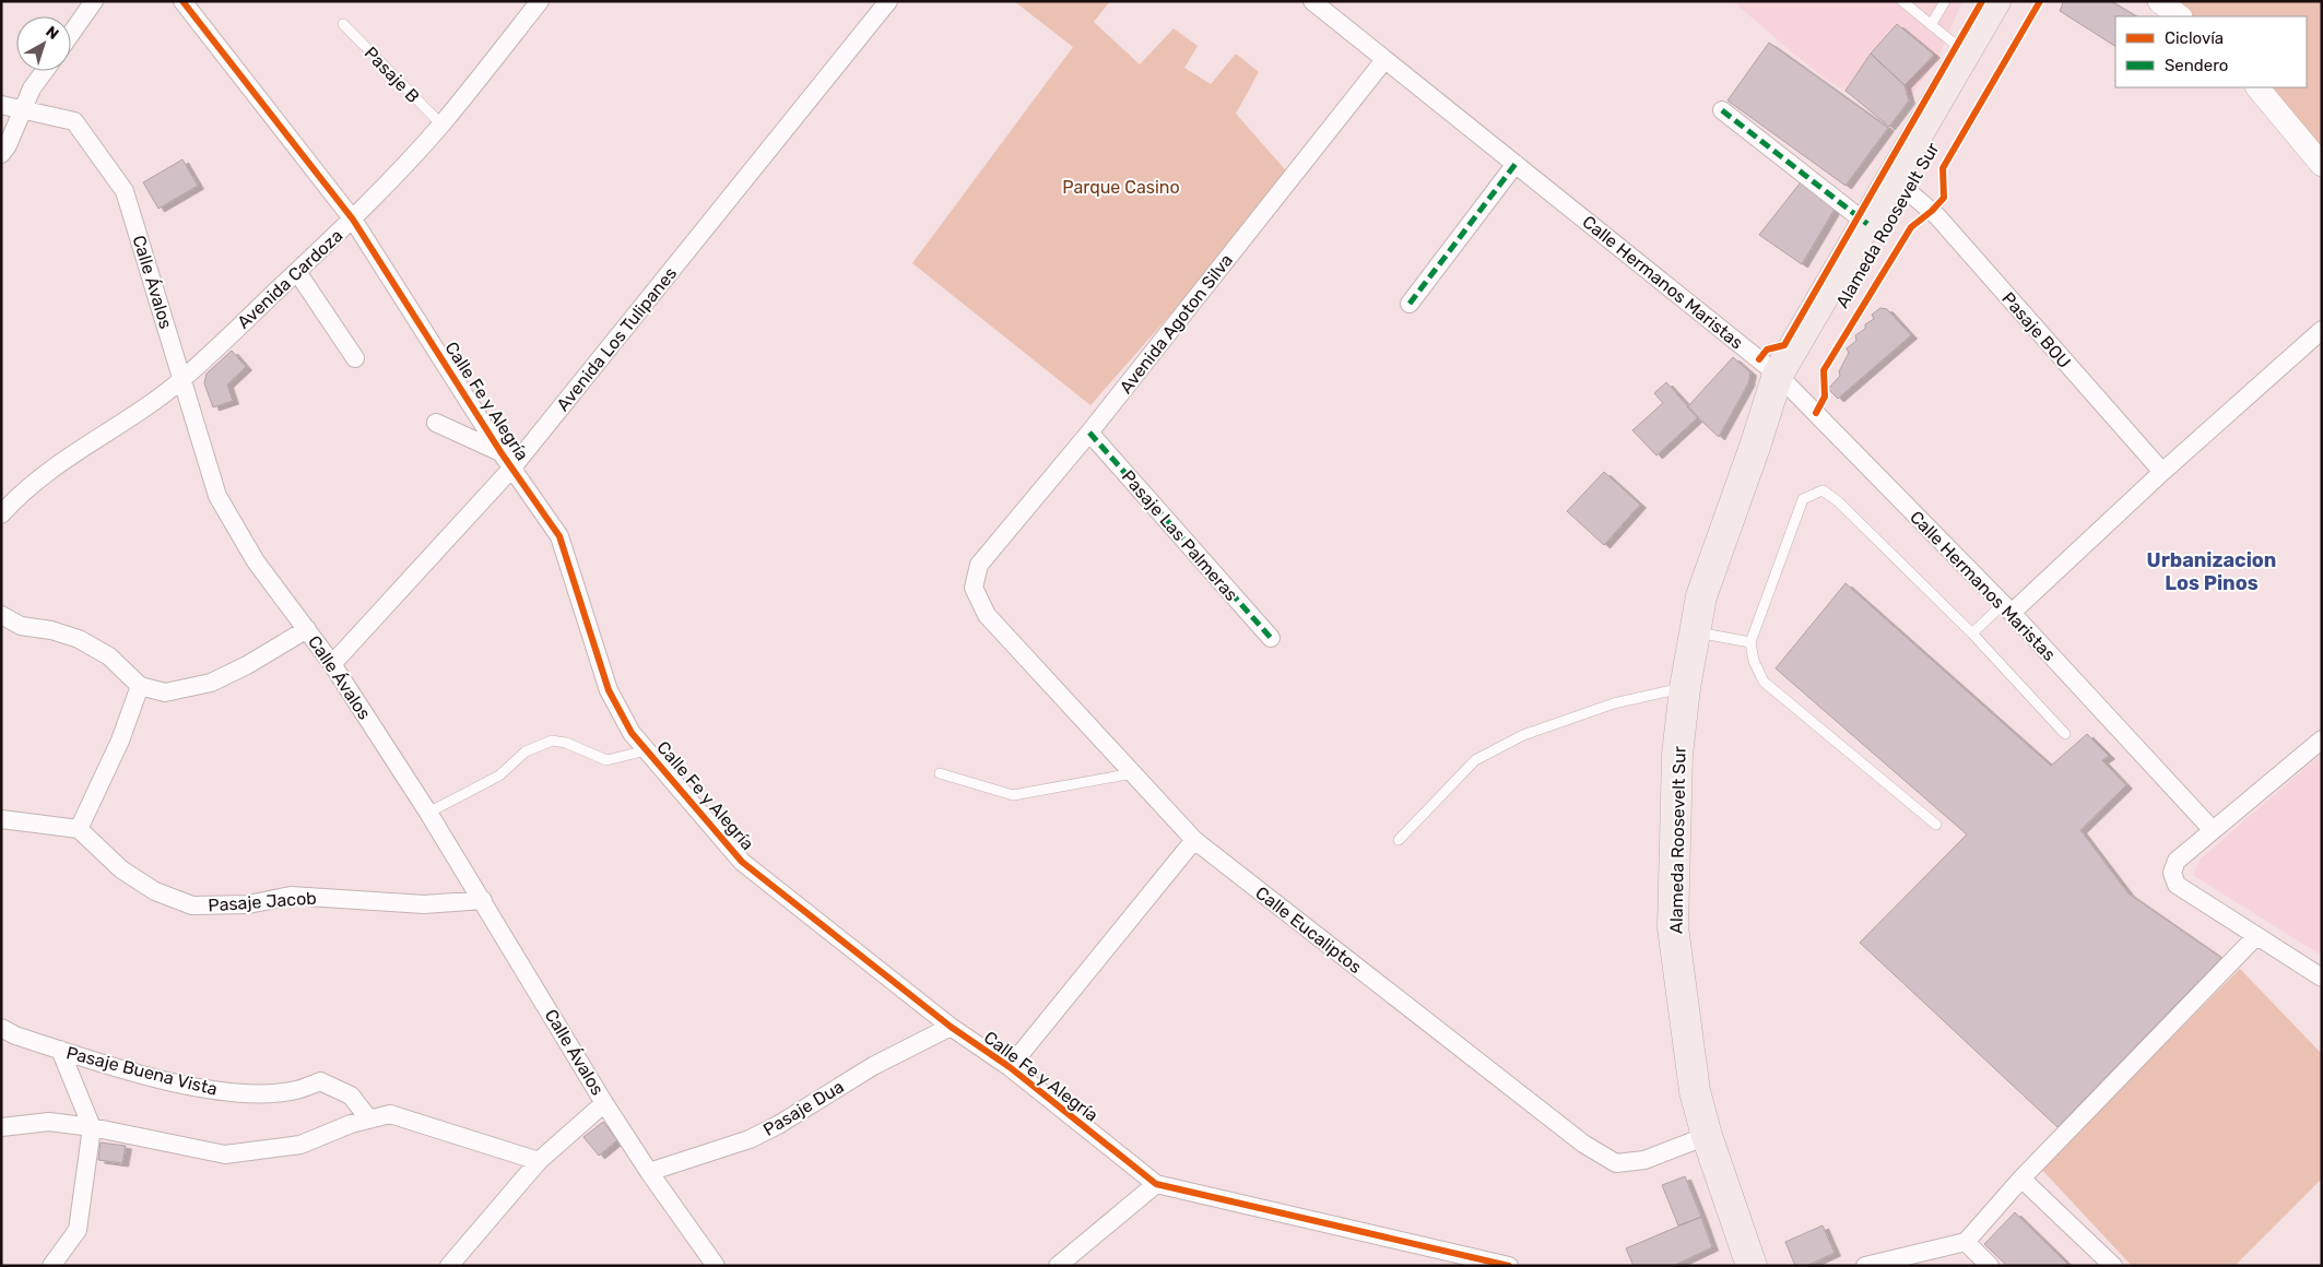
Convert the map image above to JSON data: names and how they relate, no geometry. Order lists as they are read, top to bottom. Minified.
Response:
{"streets":{"highway":["Alameda Roosevelt Sur"],"street":["Avenida Cardoza","Calle Ávalos","Calle Hermanos Maristas","Avenida Agoton Silva","Pasaje BOU","Avenida Los Tulipanes","Calle Fe y Alegría","Pasaje Las Palmeras","Pasaje Jacob","Calle Eucaliptos","Pasaje Buena Vista","Pasaje Dua"],"lane":["Pasaje B"]},"crossings":[["Pasaje B","Avenida Cardoza"],["Alameda Roosevelt Sur","Calle Hermanos Maristas"],["Alameda Roosevelt Sur","Pasaje BOU"],["Alameda Roosevelt Sur","Calle Eucaliptos"],["Avenida Cardoza","Calle Ávalos"],["Avenida Cardoza","Calle Fe y Alegría"],["Calle Ávalos","Avenida Los Tulipanes"],["Calle Ávalos","Pasaje Jacob"],["Calle Ávalos","Pasaje Dua"],["Calle Hermanos Maristas","Avenida Agoton Silva"],["Avenida Agoton Silva","Pasaje Las Palmeras"],["Avenida Agoton Silva","Calle Eucaliptos"],["Avenida Los Tulipanes","Calle Fe y Alegría"],["Calle Fe y Alegría","Pasaje Dua"]],"districts":["Urbanizacion Los Pinos"],"parks":["Parque Casino"],"legend":["Ciclovía","Sendero"],"north":"top right"}
